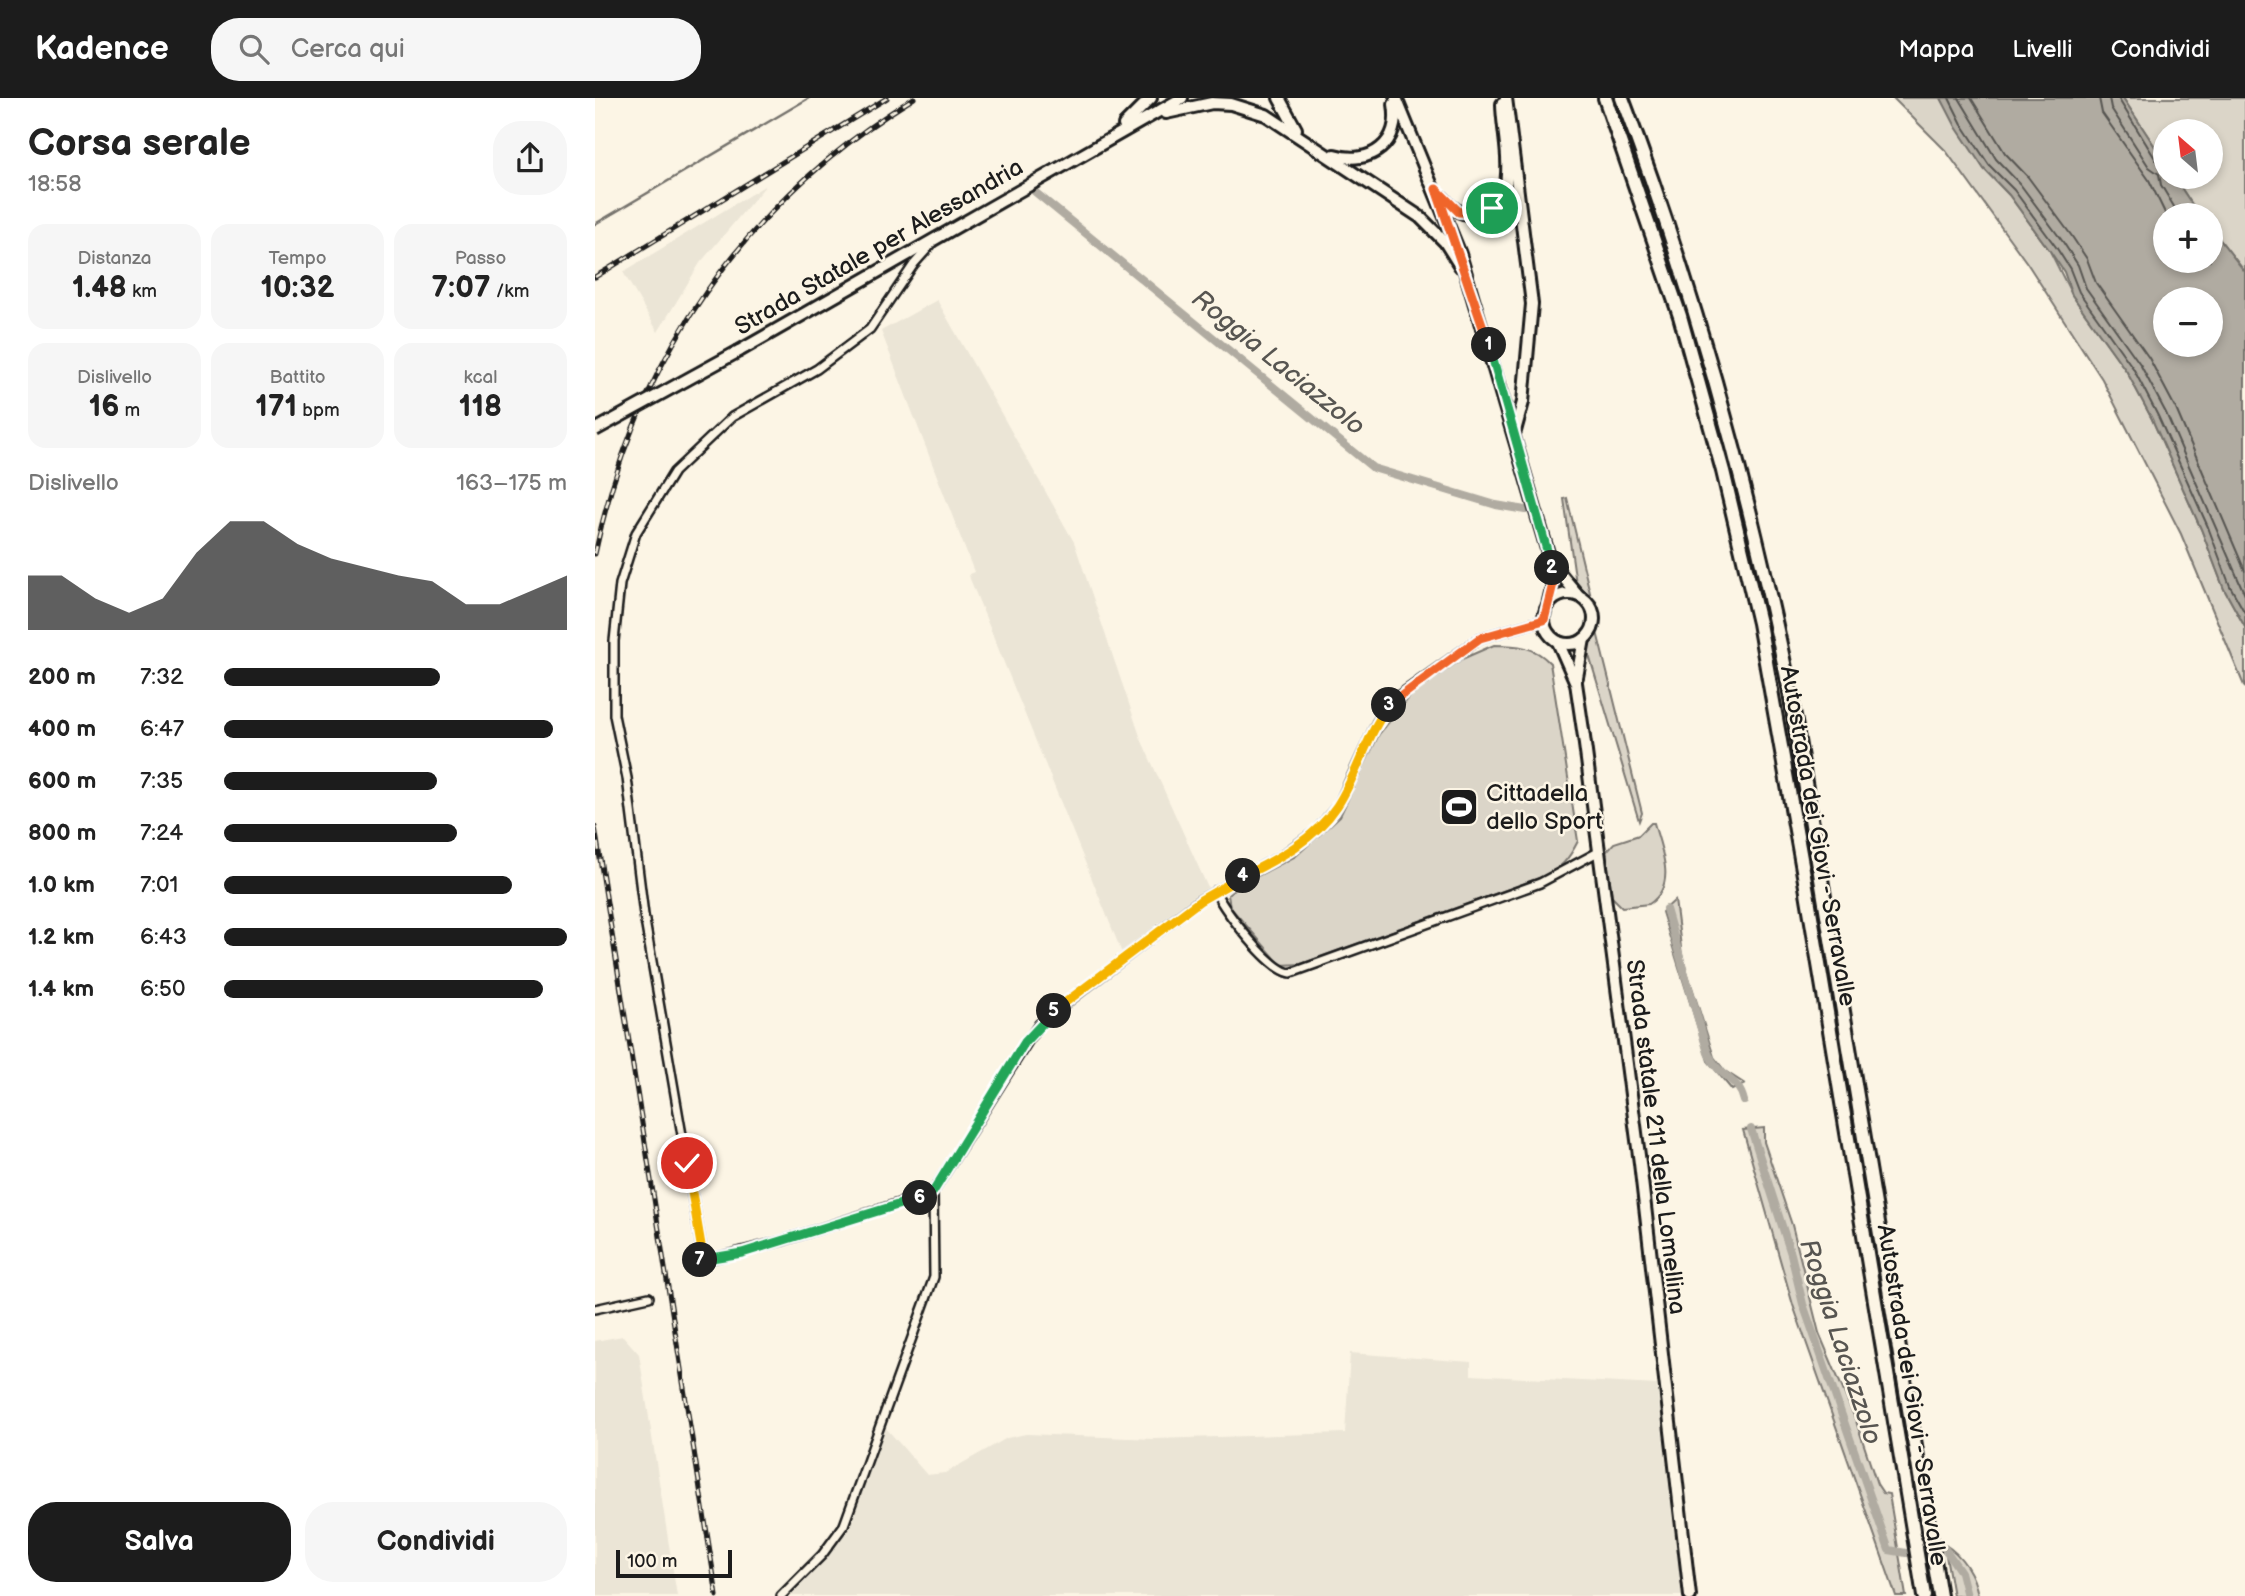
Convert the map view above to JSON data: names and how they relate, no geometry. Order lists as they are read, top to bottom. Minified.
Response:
{"streets":{"highway":["Autostrada dei Giovi - Serravalle"],"main road":["Strada Statale per Alessandria","Strada statale 211 della Lomellina"]},"water":["Roggia Laciazzolo"],"places":{"sports":["Cittadella dello Sport"]},"scale_bar":"100 m","north":"top left","page":{"header":"Kadence","search":"Cerca qui","nav":["Mappa","Livelli","Condividi"],"heading":["Corsa serale","18:58"],"map_buttons":["+","−"],"stats":[["Distanza","1.48 km"],["Tempo","10:32"],["Passo","7:07 /km"],["Dislivello","16 m"],["Battito","171 bpm"],["kcal","118"]],"pins":["1","2","3","4","5","6","7"],"chart":["Dislivello","163–175 m"],"list":[{"name":"200 m","note":"7:32"},{"name":"400 m","note":"6:47"},{"name":"600 m","note":"7:35"},{"name":"800 m","note":"7:24"},{"name":"1.0 km","note":"7:01"},{"name":"1.2 km","note":"6:43"},{"name":"1.4 km","note":"6:50"}],"buttons":["Salva","Condividi"],"scale":"100 m"}}
